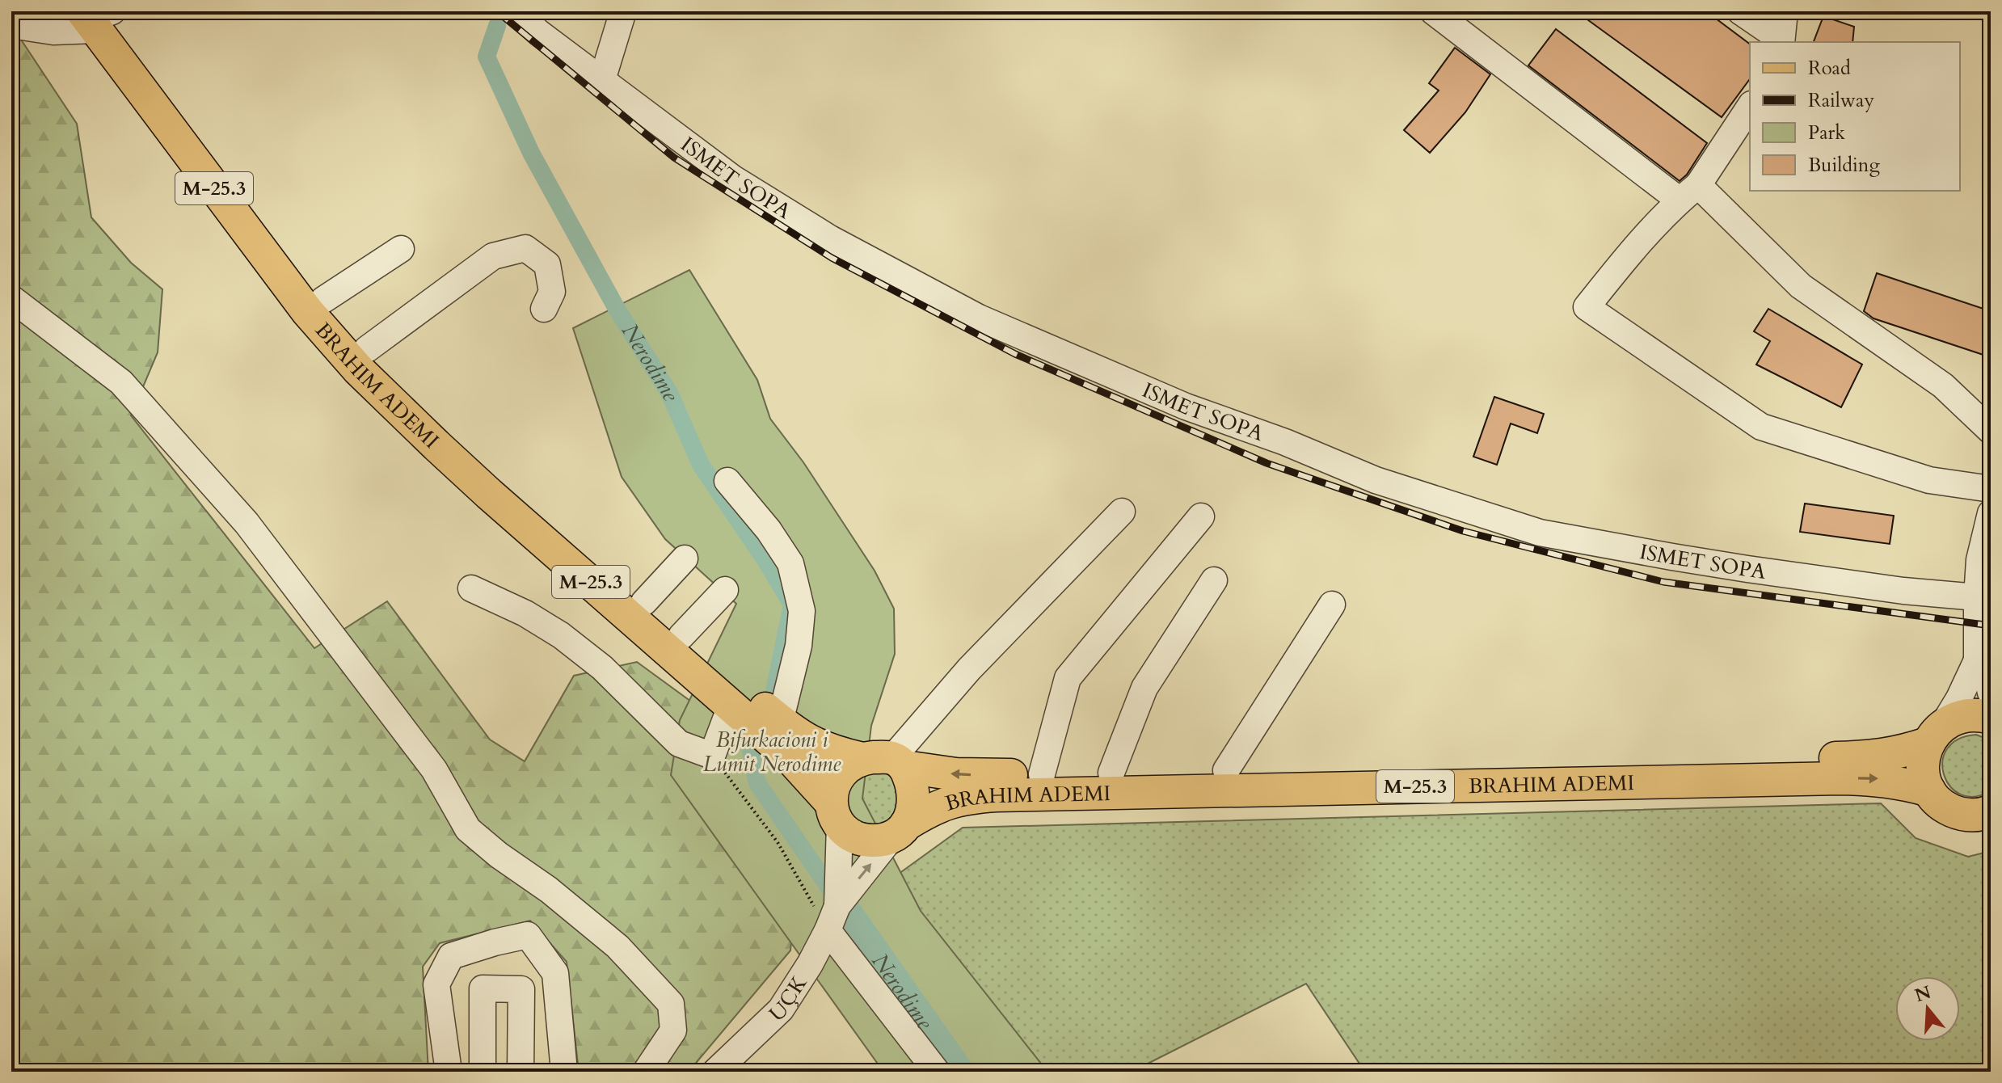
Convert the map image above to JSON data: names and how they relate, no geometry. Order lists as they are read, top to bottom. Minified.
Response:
{"streets":{"main road":["M-25.3","BRAHIM ADEMI"],"street":["ISMET SOPA","UÇK"]},"crossings":[["BRAHIM ADEMI","UÇK"]],"water":["Nerodime"],"parks":["Bifurkacioni i Lumit Nerodime"],"legend":["Road","Railway","Park","Building"],"north":"top"}
